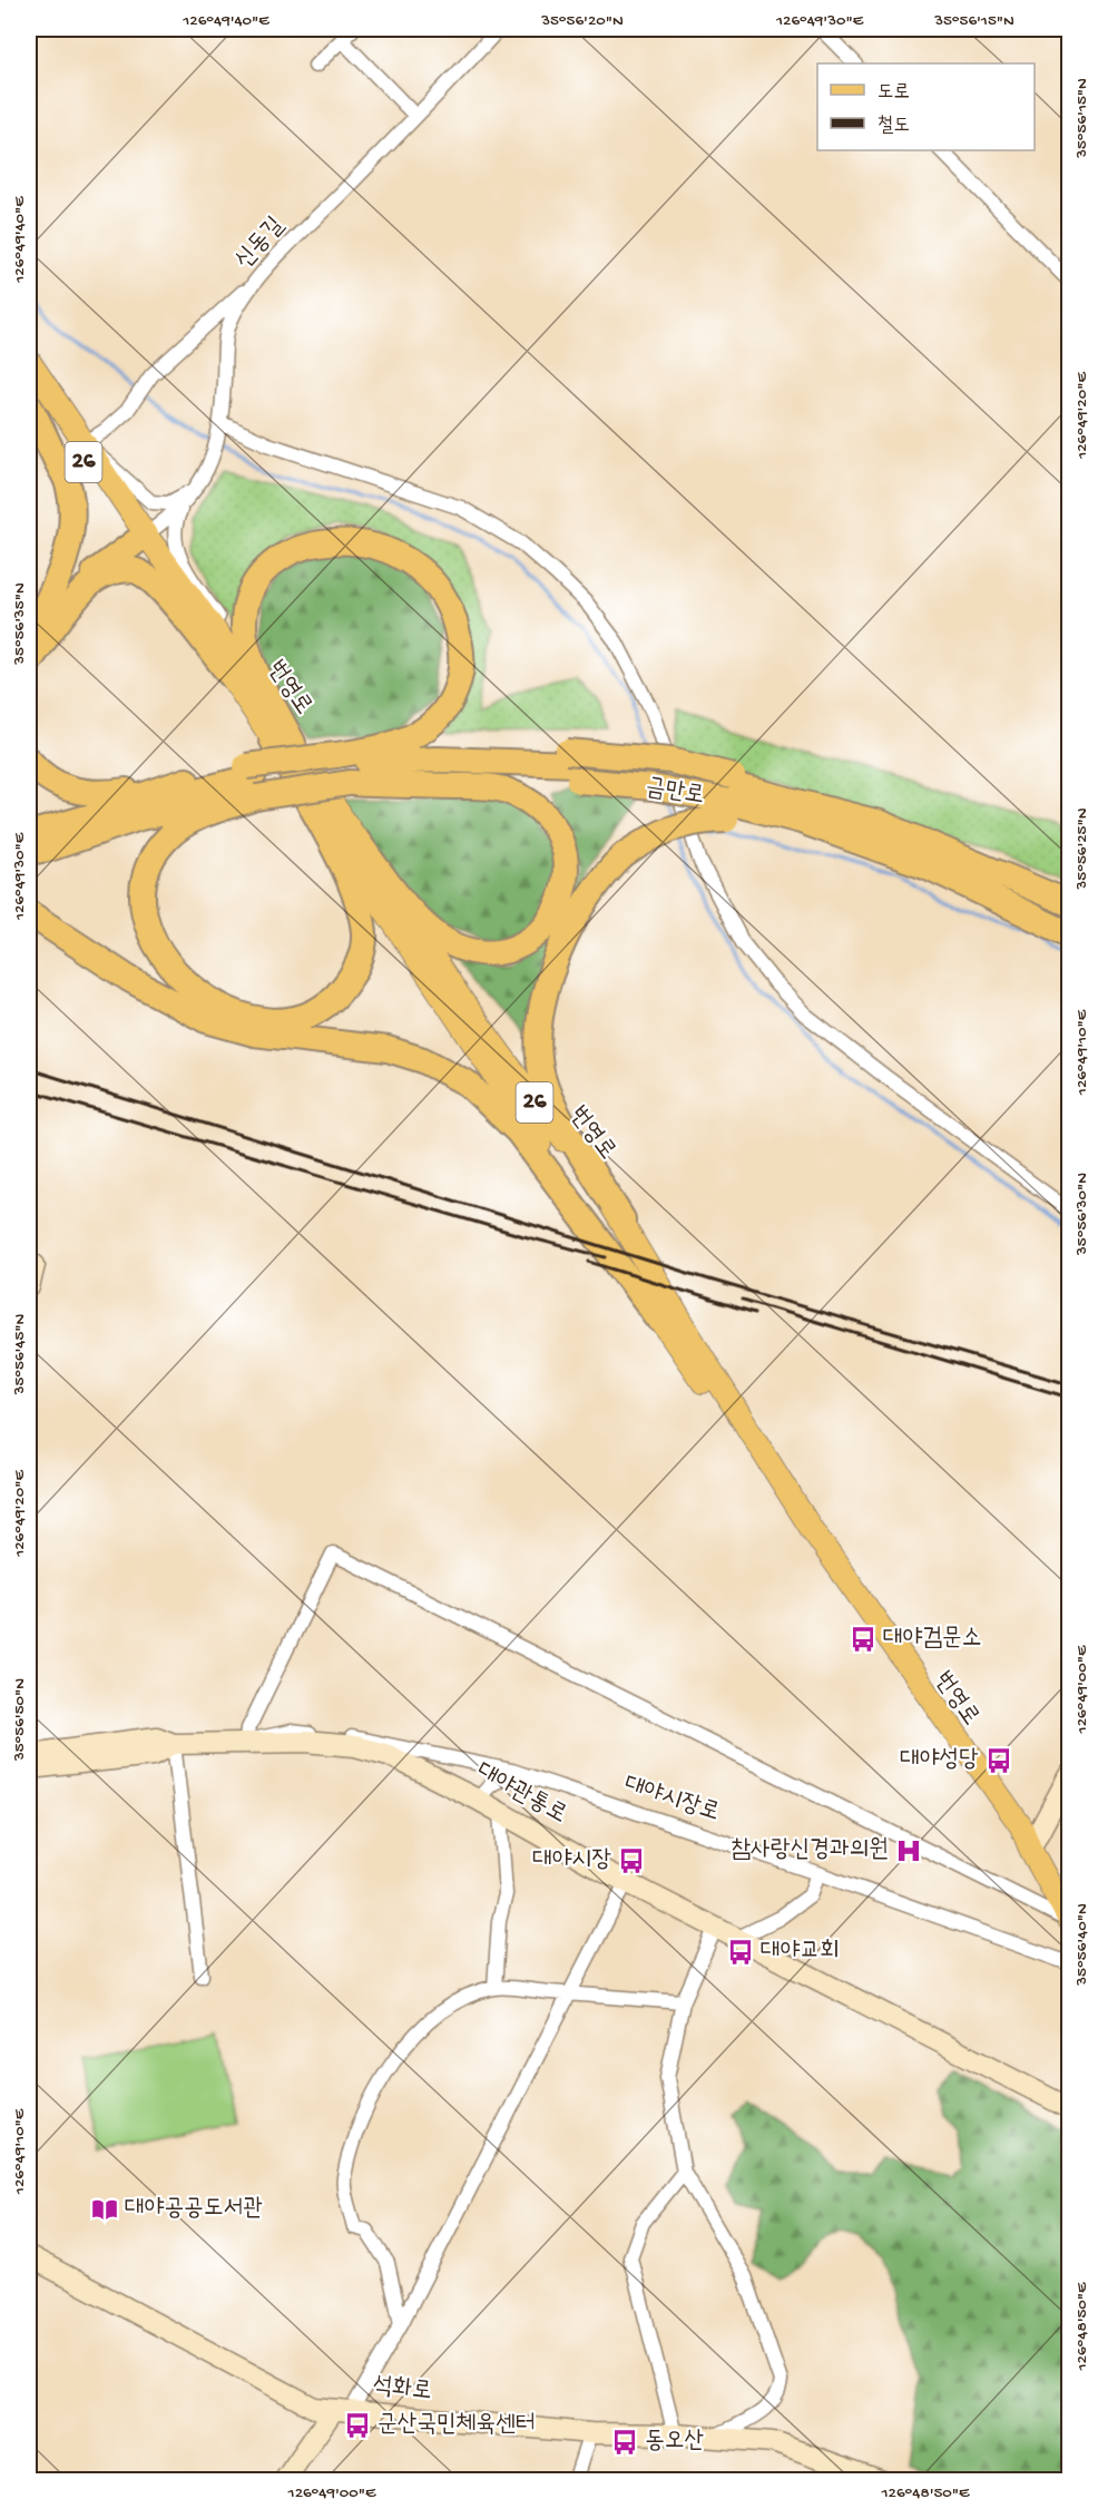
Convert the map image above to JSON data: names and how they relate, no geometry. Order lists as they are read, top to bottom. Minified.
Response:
{"streets":{"highway":["금만로"],"main road":["26","번영로","대야관통로","석화로"],"street":["신동길","대야시장로"]},"crossings":[["신동길","번영로"],["대야관통로","대야시장로"]],"places":{"bus stop":["대야검문소","대야성당","대야시장","대야교회","군산국민체육센터","동오산"],"hospital":["참사랑신경과의원"],"library":["대야공공도서관"]},"legend":["도로","철도"],"coordinates":["126°49'40\"E","35°56'20\"N","126°49'30\"E","35°56'15\"N","126°49'20\"E","35°56'35\"N","35°56'25\"N","126°49'10\"E","35°56'30\"N","35°56'45\"N","126°49'00\"E","35°56'50\"N","35°56'40\"N","126°48'50\"E"]}
